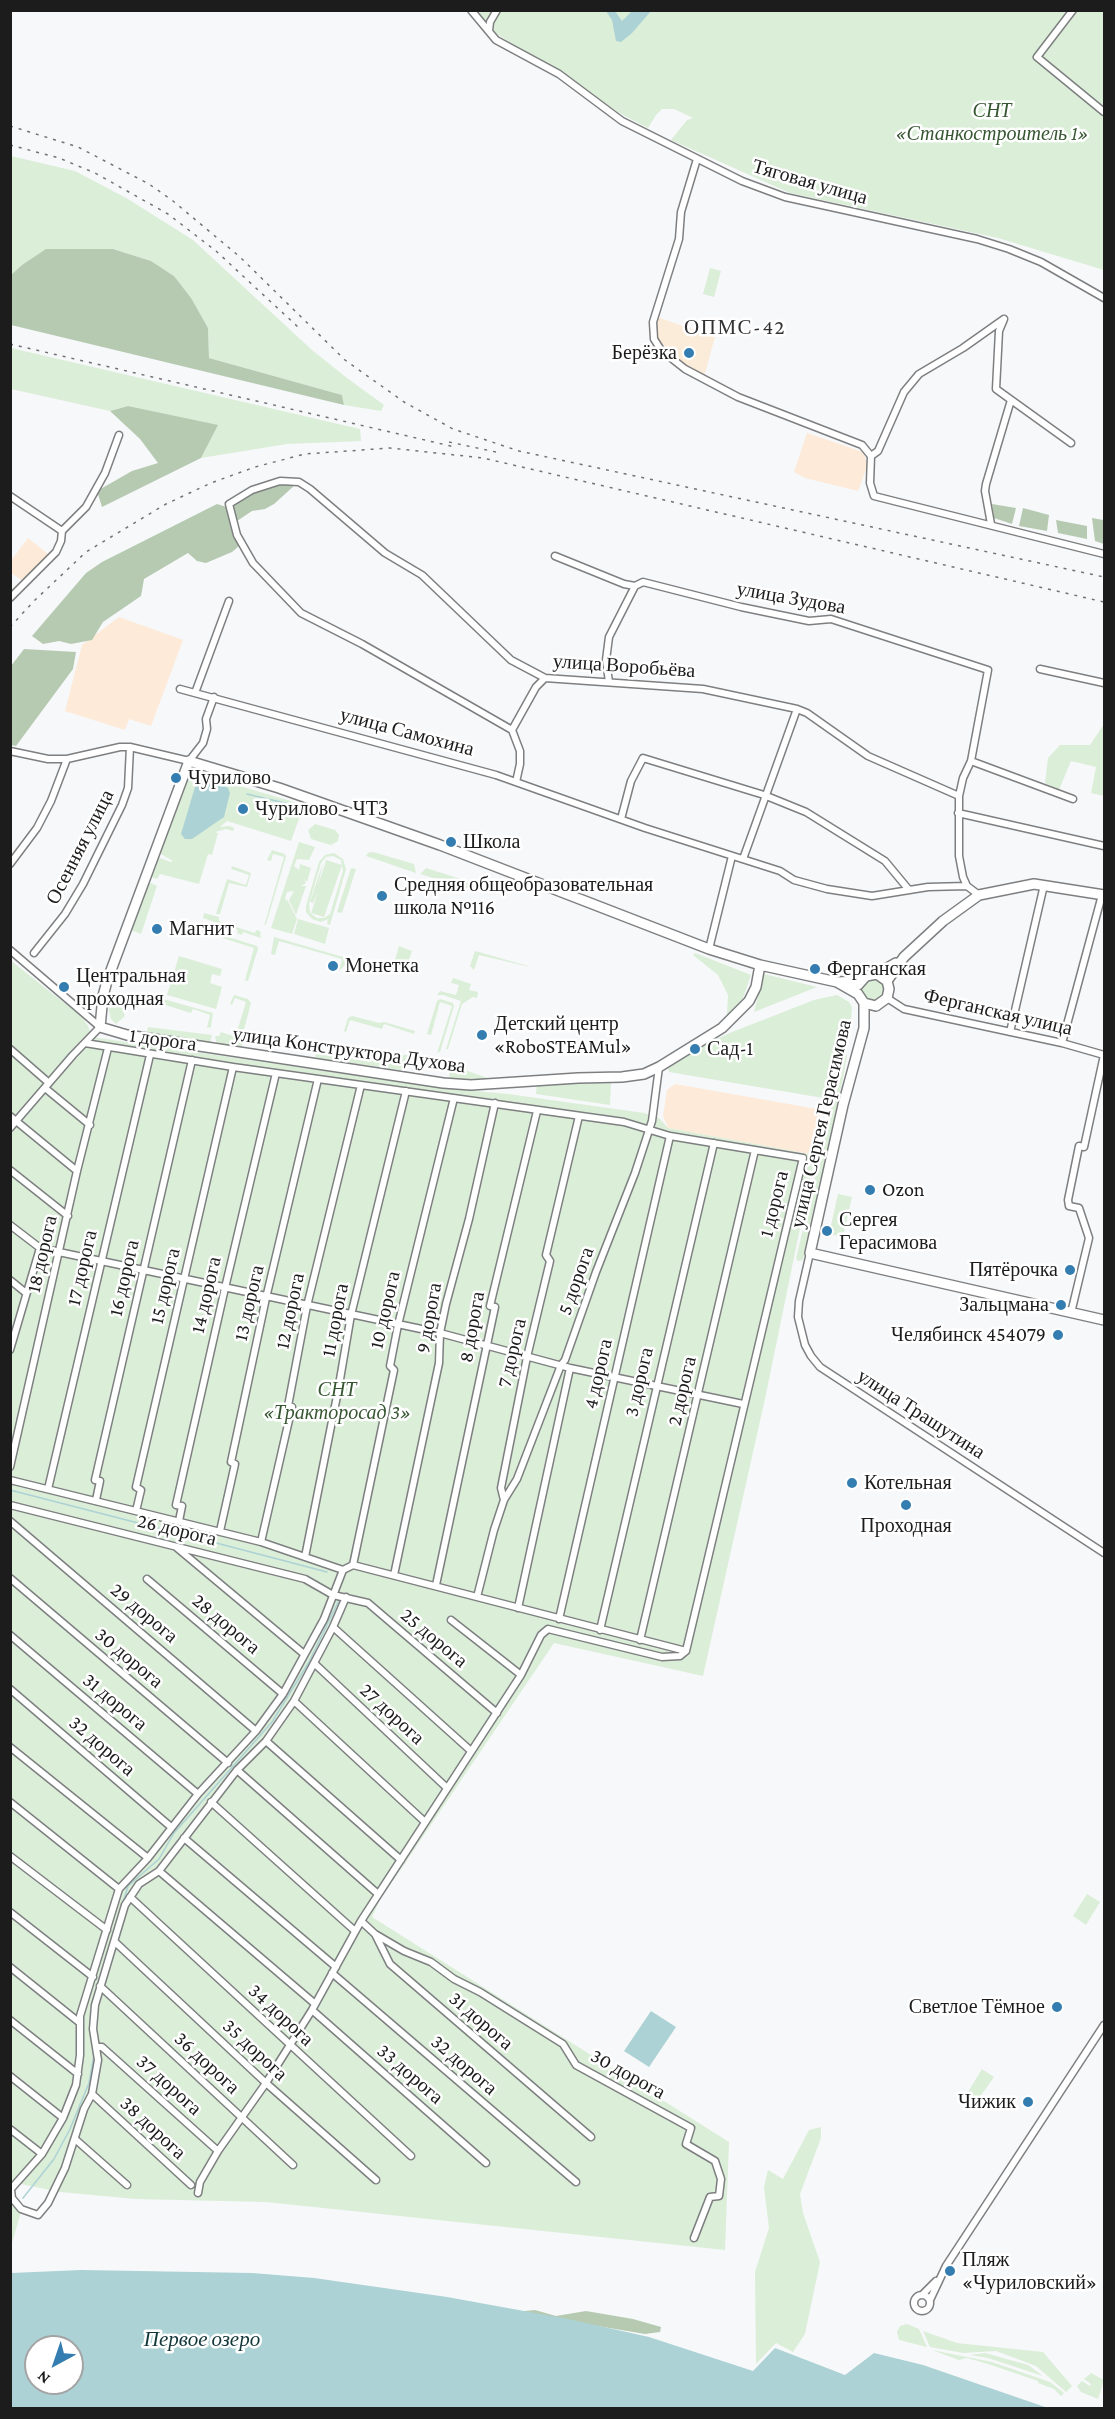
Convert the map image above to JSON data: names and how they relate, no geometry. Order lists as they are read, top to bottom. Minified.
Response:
{"streets":{"street":["Тяговая улица","улица Зудова","улица Воробьёва","улица Самохина","Осенняя улица","Ферганская улица","1 дорога","улица Конструктора Духова","улица Сергея Герасимова","18 дорога","17 дорога","16 дорога","5 дорога","15 дорога","14 дорога","13 дорога","10 дорога","12 дорога","9 дорога","11 дорога","8 дорога","7 дорога","4 дорога","3 дорога","2 дорога","улица Трашутина","26 дорога","29 дорога","28 дорога","25 дорога","30 дорога","31 дорога","27 дорога","32 дорога","34 дорога","35 дорога","36 дорога","33 дорога","37 дорога","38 дорога"]},"crossings":[["Ферганская улица","улица Сергея Герасимова"],["1 дорога","18 дорога"],["1 дорога","17 дорога"],["1 дорога","16 дорога"],["1 дорога","5 дорога"],["1 дорога","15 дорога"],["1 дорога","14 дорога"],["1 дорога","13 дорога"],["1 дорога","10 дорога"],["1 дорога","12 дорога"],["1 дорога","9 дорога"],["1 дорога","11 дорога"],["1 дорога","8 дорога"],["1 дорога","7 дорога"],["1 дорога","4 дорога"],["1 дорога","3 дорога"],["1 дорога","2 дорога"],["улица Конструктора Духова","5 дорога"],["улица Сергея Герасимова","улица Трашутина"],["5 дорога","7 дорога"],["26 дорога","25 дорога"],["30 дорога","31 дорога"]],"districts":["ОПМС-42"],"water":["Первое озеро"],"parks":["СНТ «Станкостроитель 1»","СНТ «Тракторосад 3»"],"places":["Берёзка","Чурилово","Чурилово - ЧТЗ","Школа","Средняя общеобразовательная школа №116","Магнит","Монетка","Ферганская","Центральная проходная","Детский центр «RoboSTEAMul»","Сад-1","Ozon","Сергея Герасимова","Пятёрочка","Зальцмана","Челябинск 454079","Котельная","Проходная","Светлое Тёмное","Чижик","Пляж «Чуриловский»"],"north":"bottom left"}
